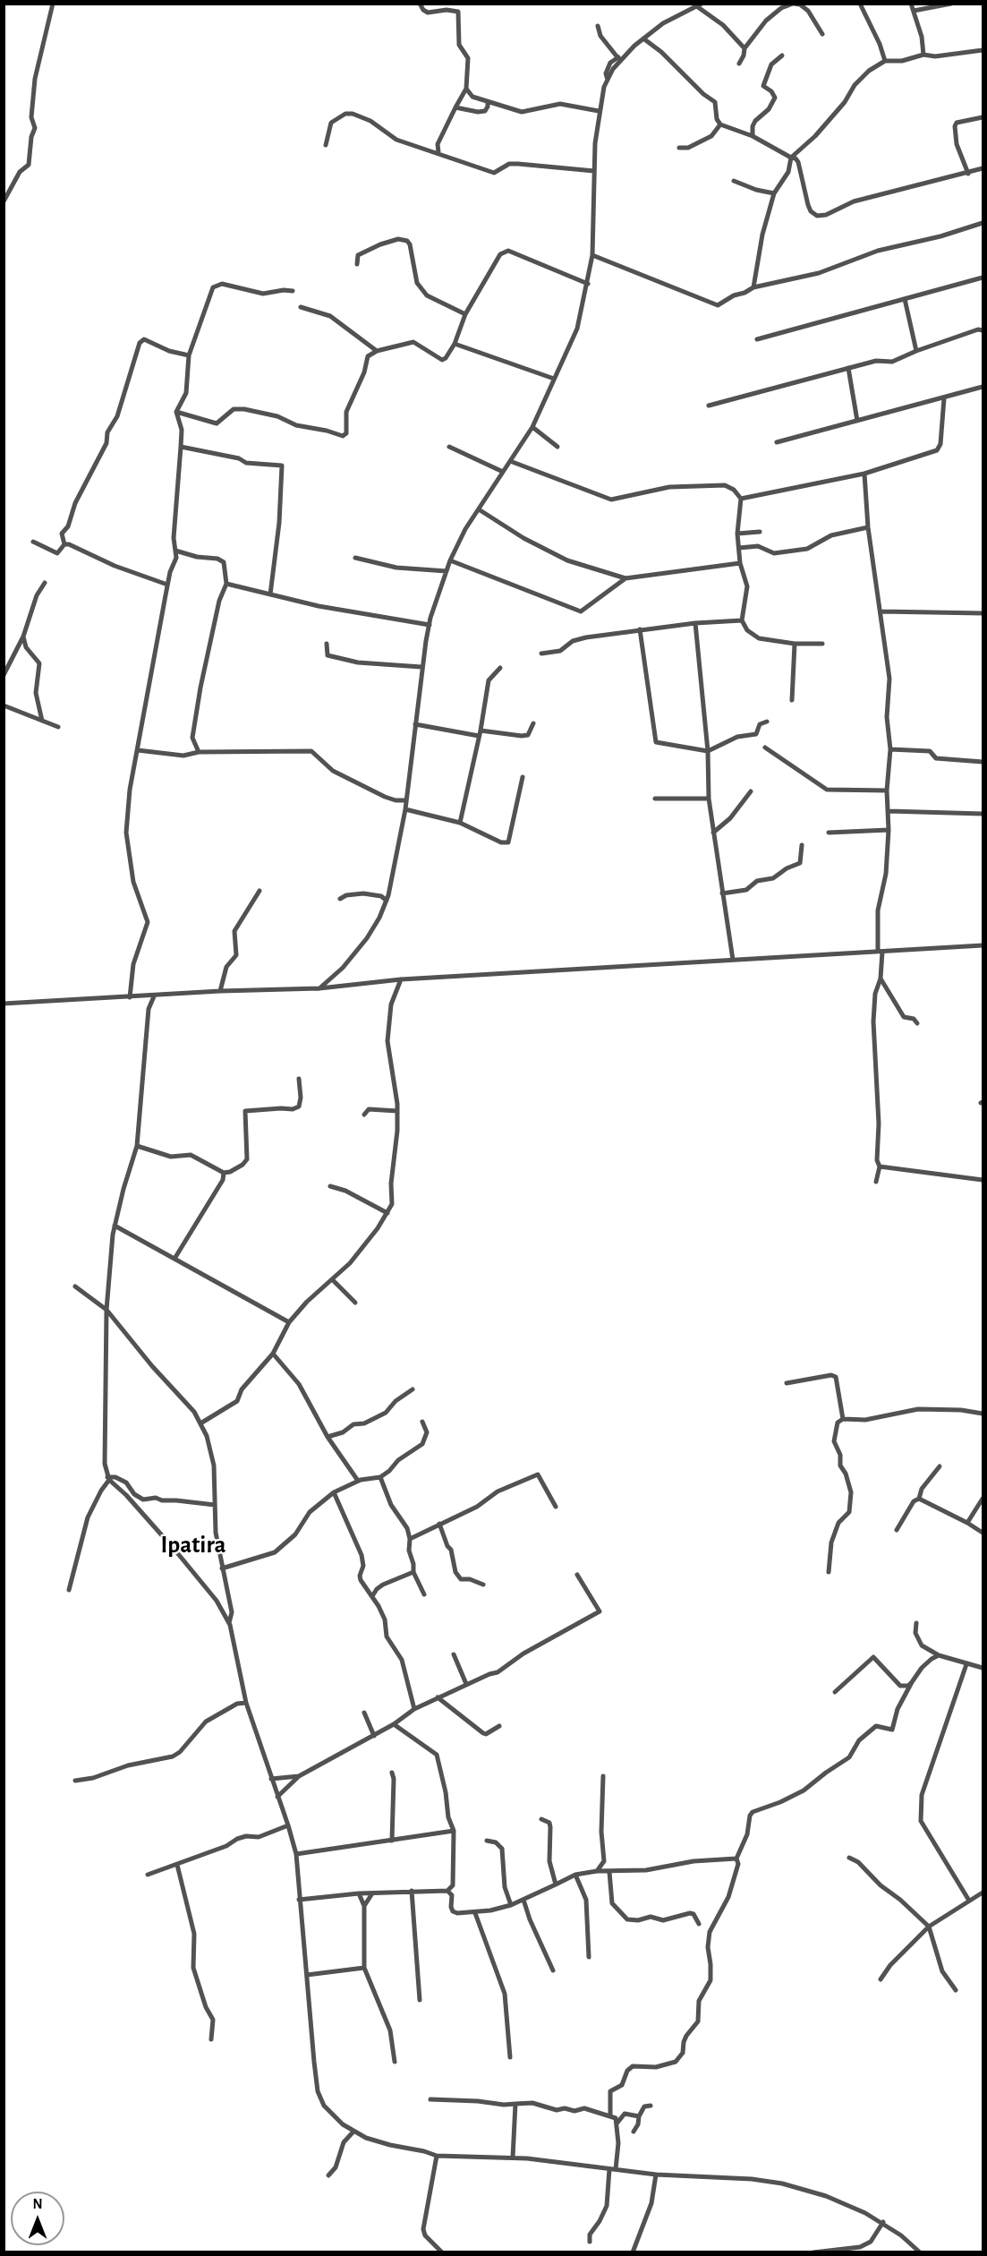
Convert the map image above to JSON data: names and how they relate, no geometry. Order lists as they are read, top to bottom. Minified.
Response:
{"districts":["Ipatira"],"north":"top"}
